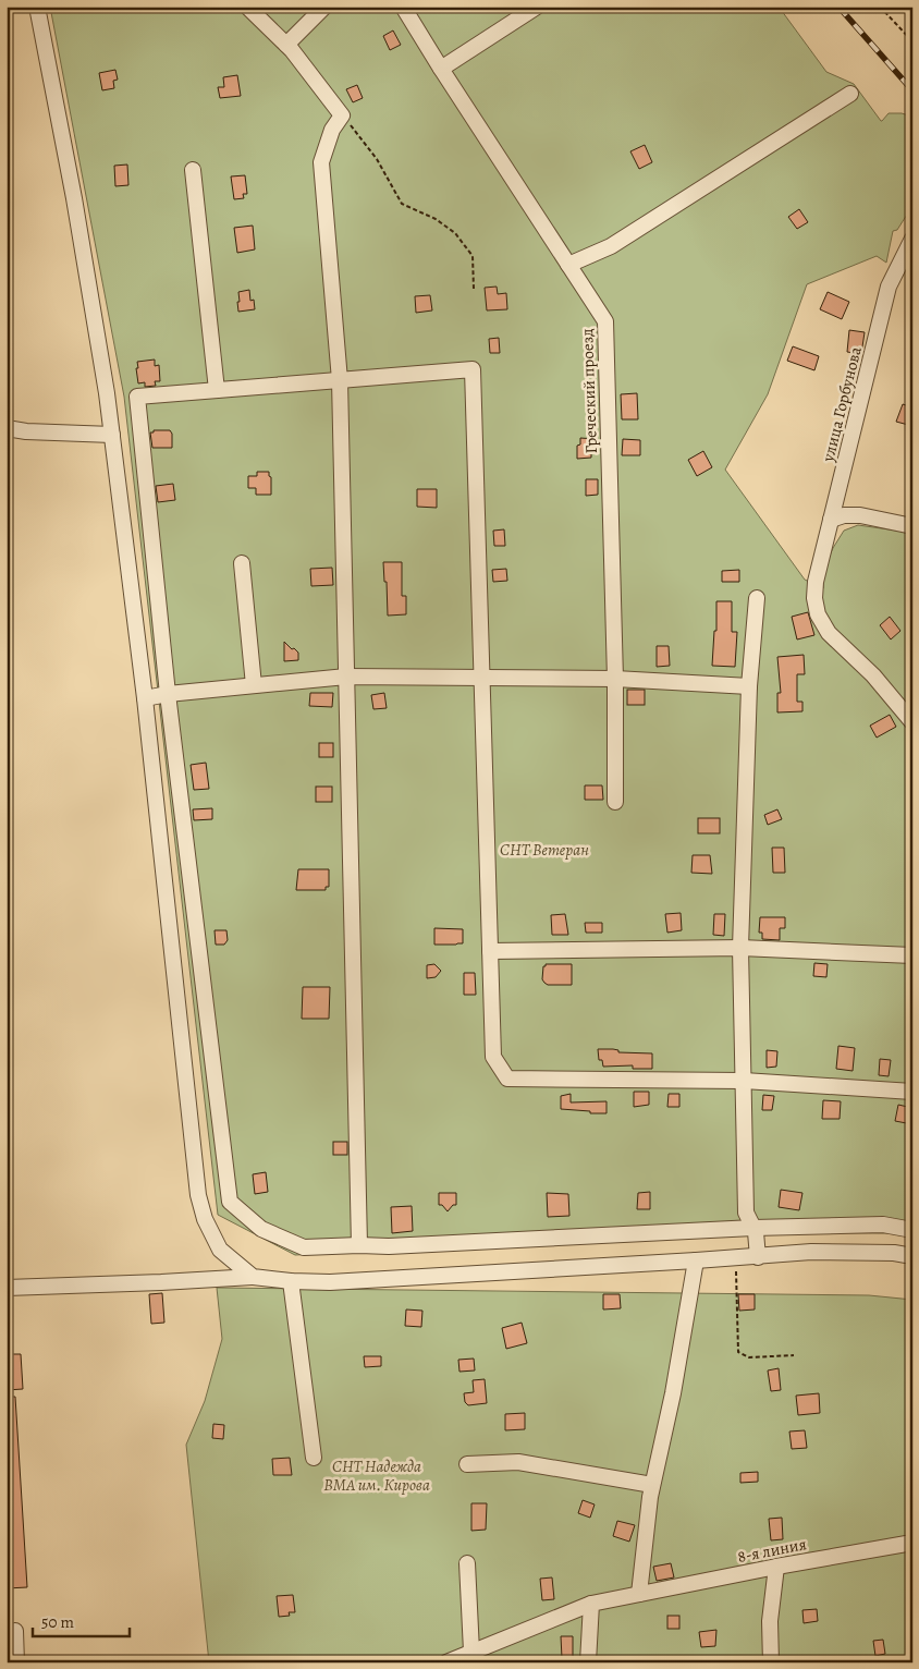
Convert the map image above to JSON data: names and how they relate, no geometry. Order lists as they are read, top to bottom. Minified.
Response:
{"streets":{"street":["Греческий проезд","улица Горбунова","8-я линия"]},"parks":["СНТ Ветеран","СНТ Надежда ВМА им. Кирова"],"scale_bar":"50 m"}
